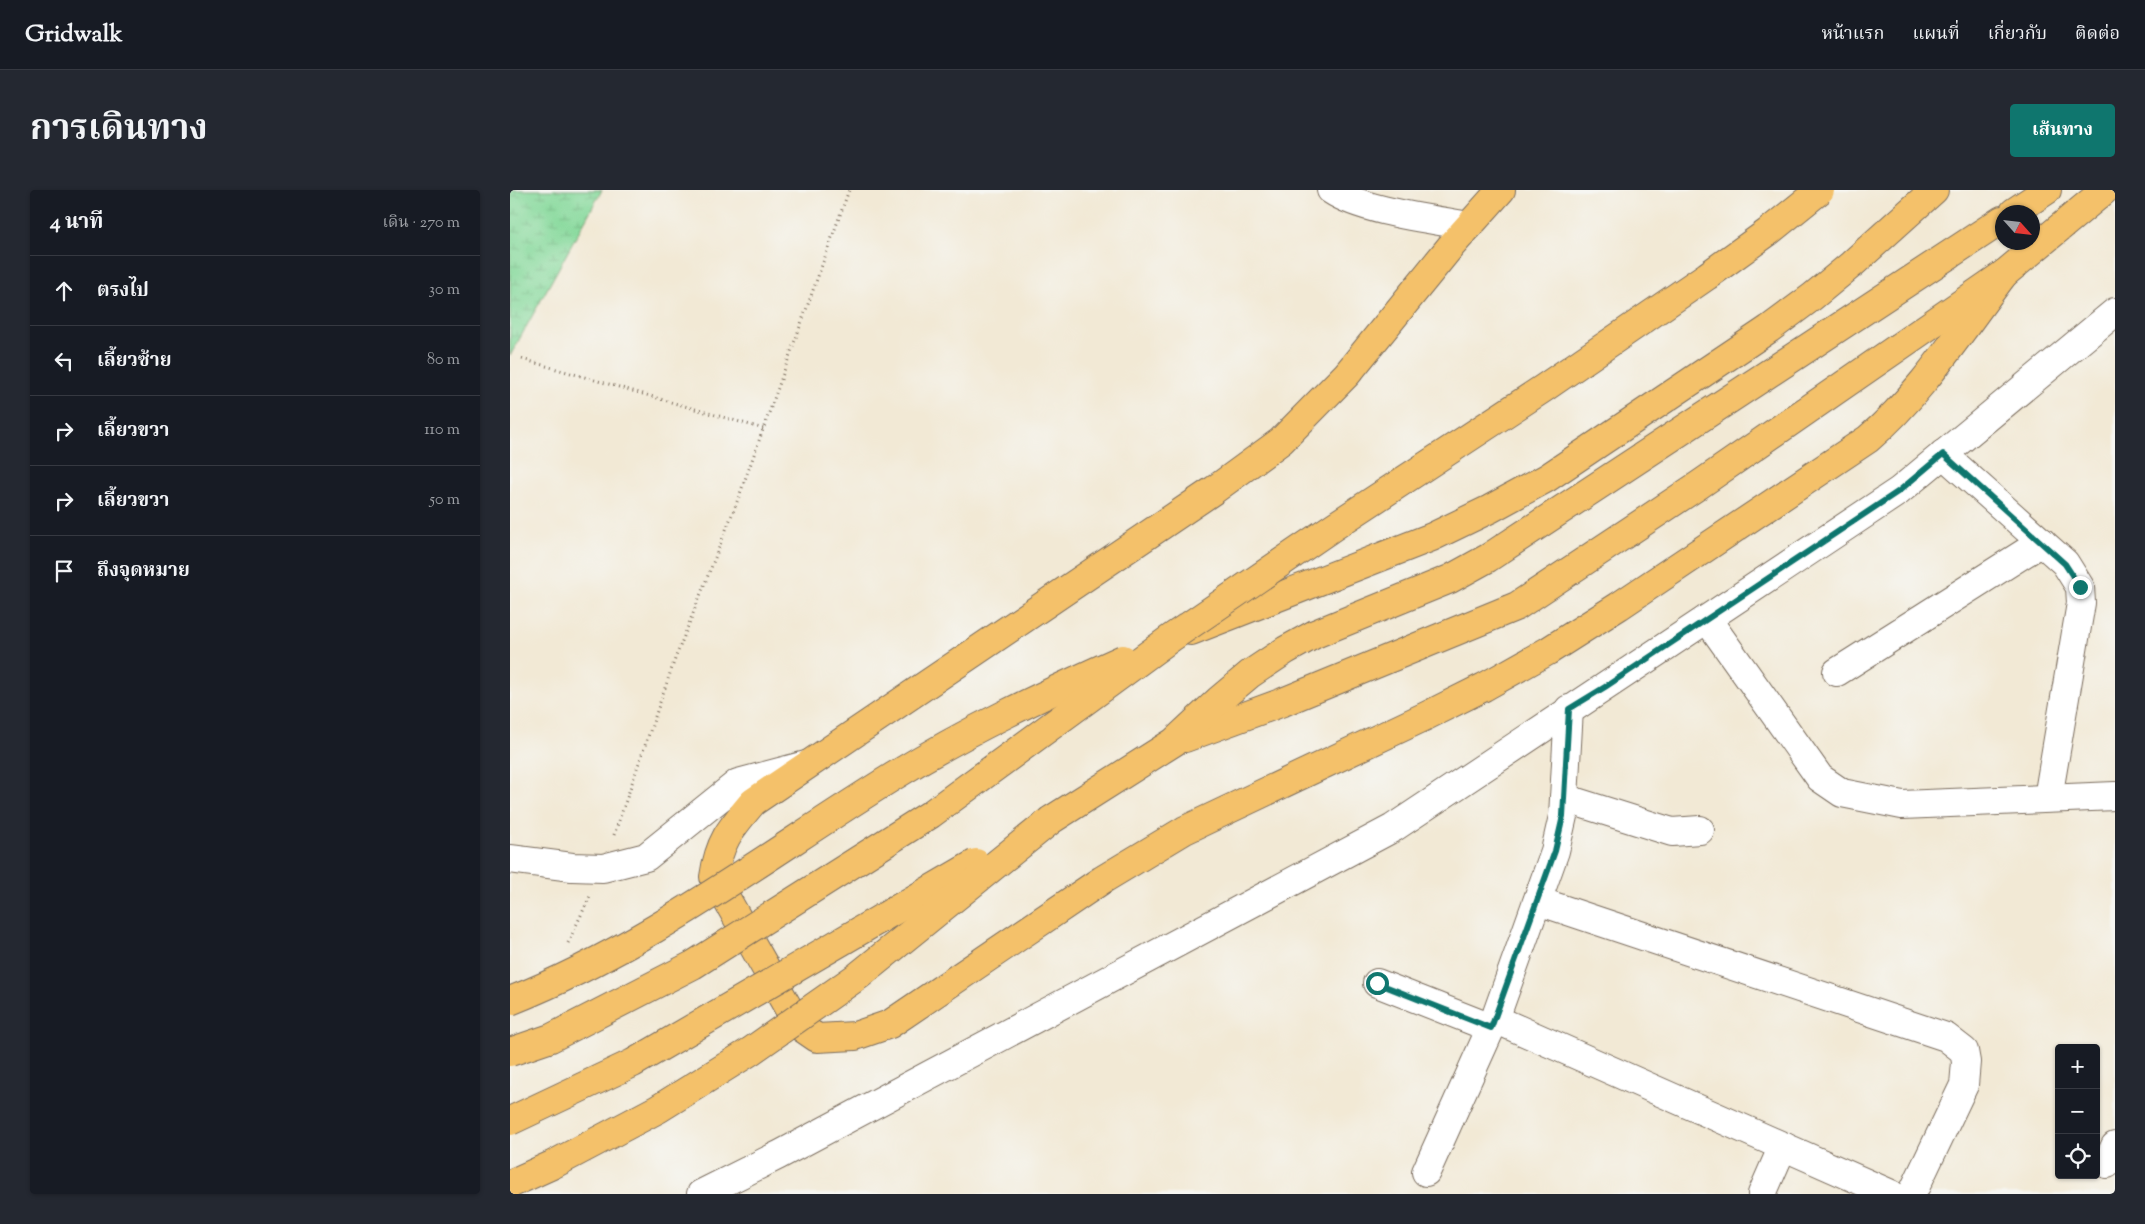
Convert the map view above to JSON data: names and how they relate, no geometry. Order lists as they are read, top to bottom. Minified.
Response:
{"north":"bottom right","page":{"header":"Gridwalk","nav":["หน้าแรก","แผนที่","เกี่ยวกับ","ติดต่อ"],"title":"การเดินทาง","buttons":"เส้นทาง","heading":["4 นาที","เดิน · 270 m"],"list":[["ตรงไป","30 m"],["เลี้ยวซ้าย","80 m"],["เลี้ยวขวา","110 m"],["เลี้ยวขวา","50 m"],"ถึงจุดหมาย"],"map_buttons":["+","−"]}}
